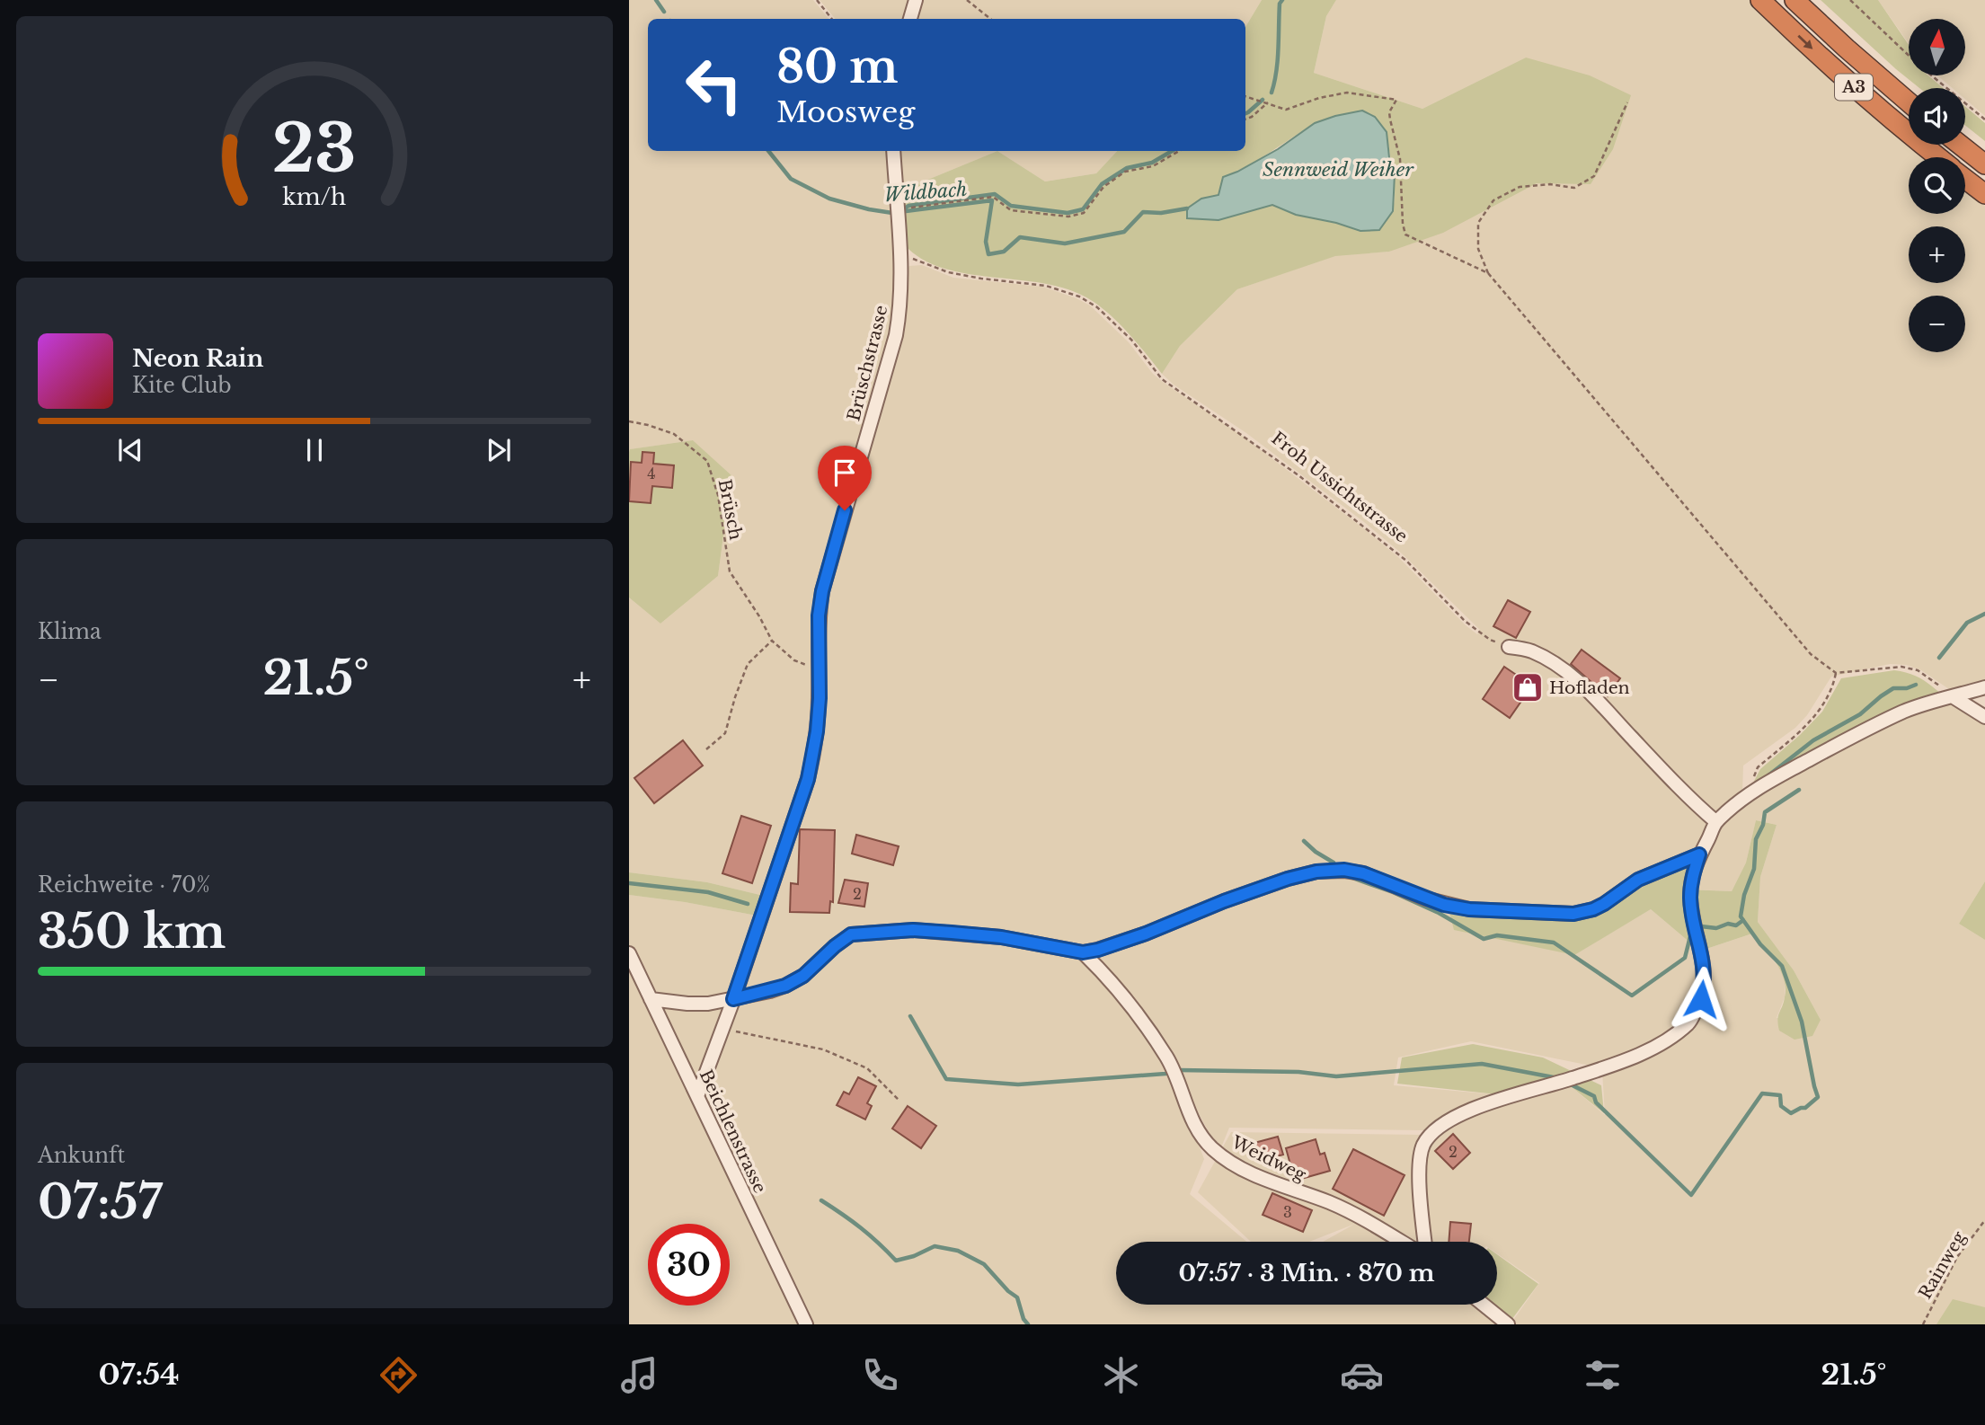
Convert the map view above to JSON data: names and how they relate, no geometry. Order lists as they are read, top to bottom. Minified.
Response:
{"streets":{"highway":["A3"],"street":["Brüschstrasse","Beichlenstrasse","Weidweg"],"path":["Froh Ussichtstrasse","Brüsch","Rainweg"]},"crossings":[["Brüschstrasse","Froh Ussichtstrasse"],["Brüschstrasse","Beichlenstrasse"]],"water":["Sennweid Weiher","Wildbach"],"places":{"shop":["Hofladen"]},"house_numbers":["4","2","2","3"],"north":"top","page":{"map_buttons":["+","−"],"turn":["80 m","Moosweg"],"song":["Neon Rain","Kite Club"],"tile":["Klima",["Reichweite · 70%","350 km"],["Ankunft","07:57"]],"heat":["−","21.5°","+"],"limit":"30","trip":"07:57 · 3 Min. · 870 m","tabs":["07:54","21.5°"],"gauge":["23","km/h"]}}
